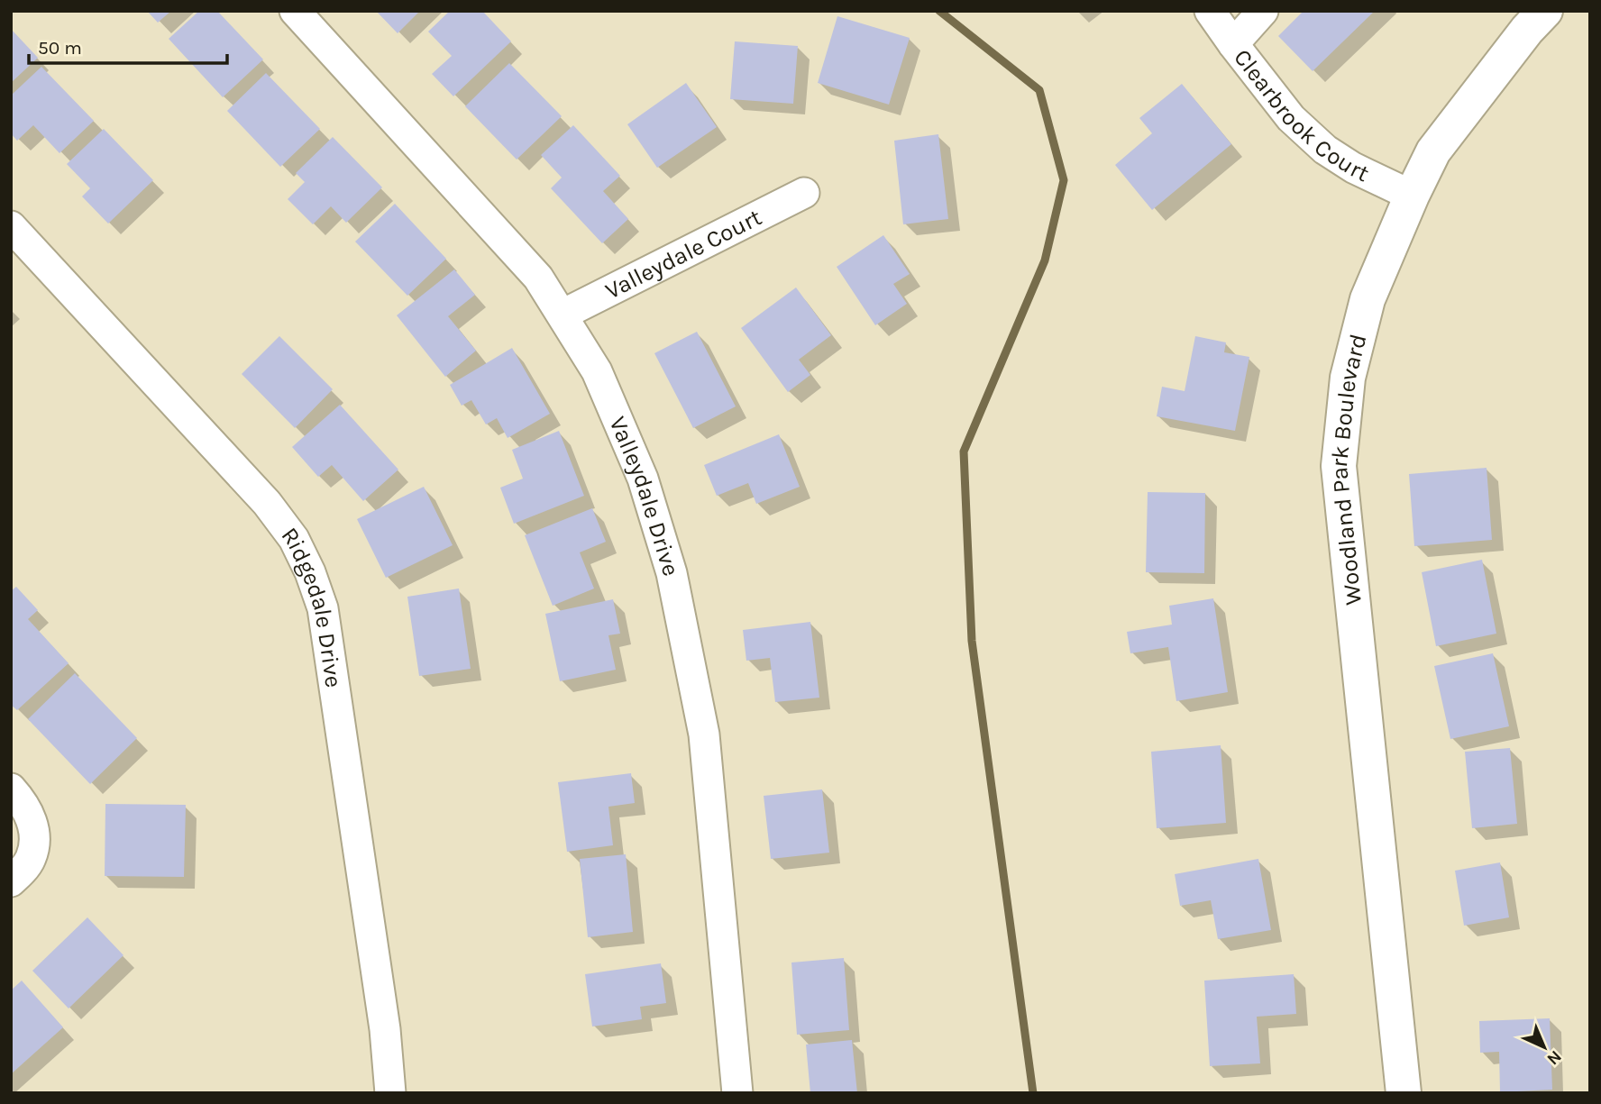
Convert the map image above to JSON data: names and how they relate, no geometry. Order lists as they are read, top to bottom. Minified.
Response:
{"streets":{"street":["Clearbrook Court","Valleydale Court","Woodland Park Boulevard","Valleydale Drive","Ridgedale Drive"]},"crossings":[["Clearbrook Court","Woodland Park Boulevard"],["Valleydale Court","Valleydale Drive"]],"scale_bar":"50 m","north":"bottom right"}
